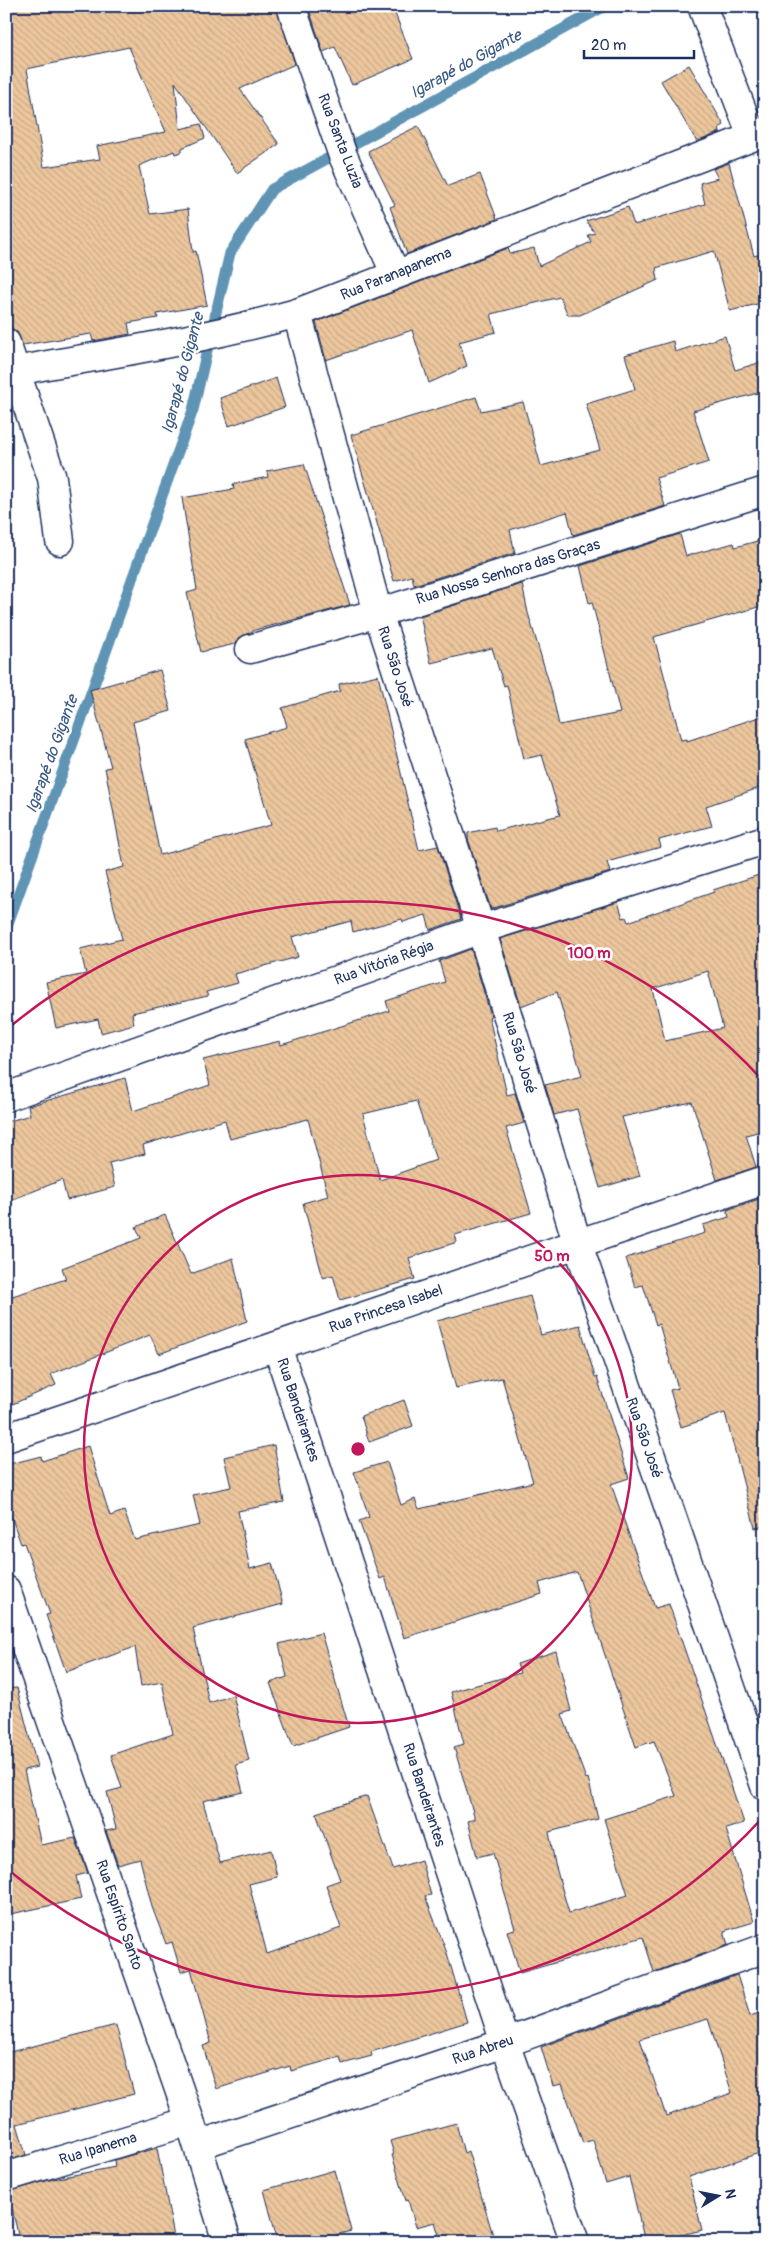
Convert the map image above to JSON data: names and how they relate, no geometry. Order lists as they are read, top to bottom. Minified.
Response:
{"streets":{"street":["Rua Santa Luzia","Rua Paranapanema","Rua Nossa Senhora das Graças","Rua São José","Rua Vitória Régia","Rua Princesa Isabel","Rua Bandeirantes","Rua Espírito Santo","Rua Abreu","Rua Ipanema"]},"crossings":[["Rua Santa Luzia","Rua Paranapanema"],["Rua Paranapanema","Rua São José"],["Rua Nossa Senhora das Graças","Rua São José"],["Rua São José","Rua Vitória Régia"],["Rua São José","Rua Princesa Isabel"],["Rua Princesa Isabel","Rua Bandeirantes"],["Rua Bandeirantes","Rua Abreu"],["Rua Espírito Santo","Rua Abreu"],["Rua Espírito Santo","Rua Ipanema"],["Rua Abreu","Rua Ipanema"]],"water":["Igarapé do Gigante"],"scale_bar":"20 m","north":"right","rings":["100 m","50 m"]}
